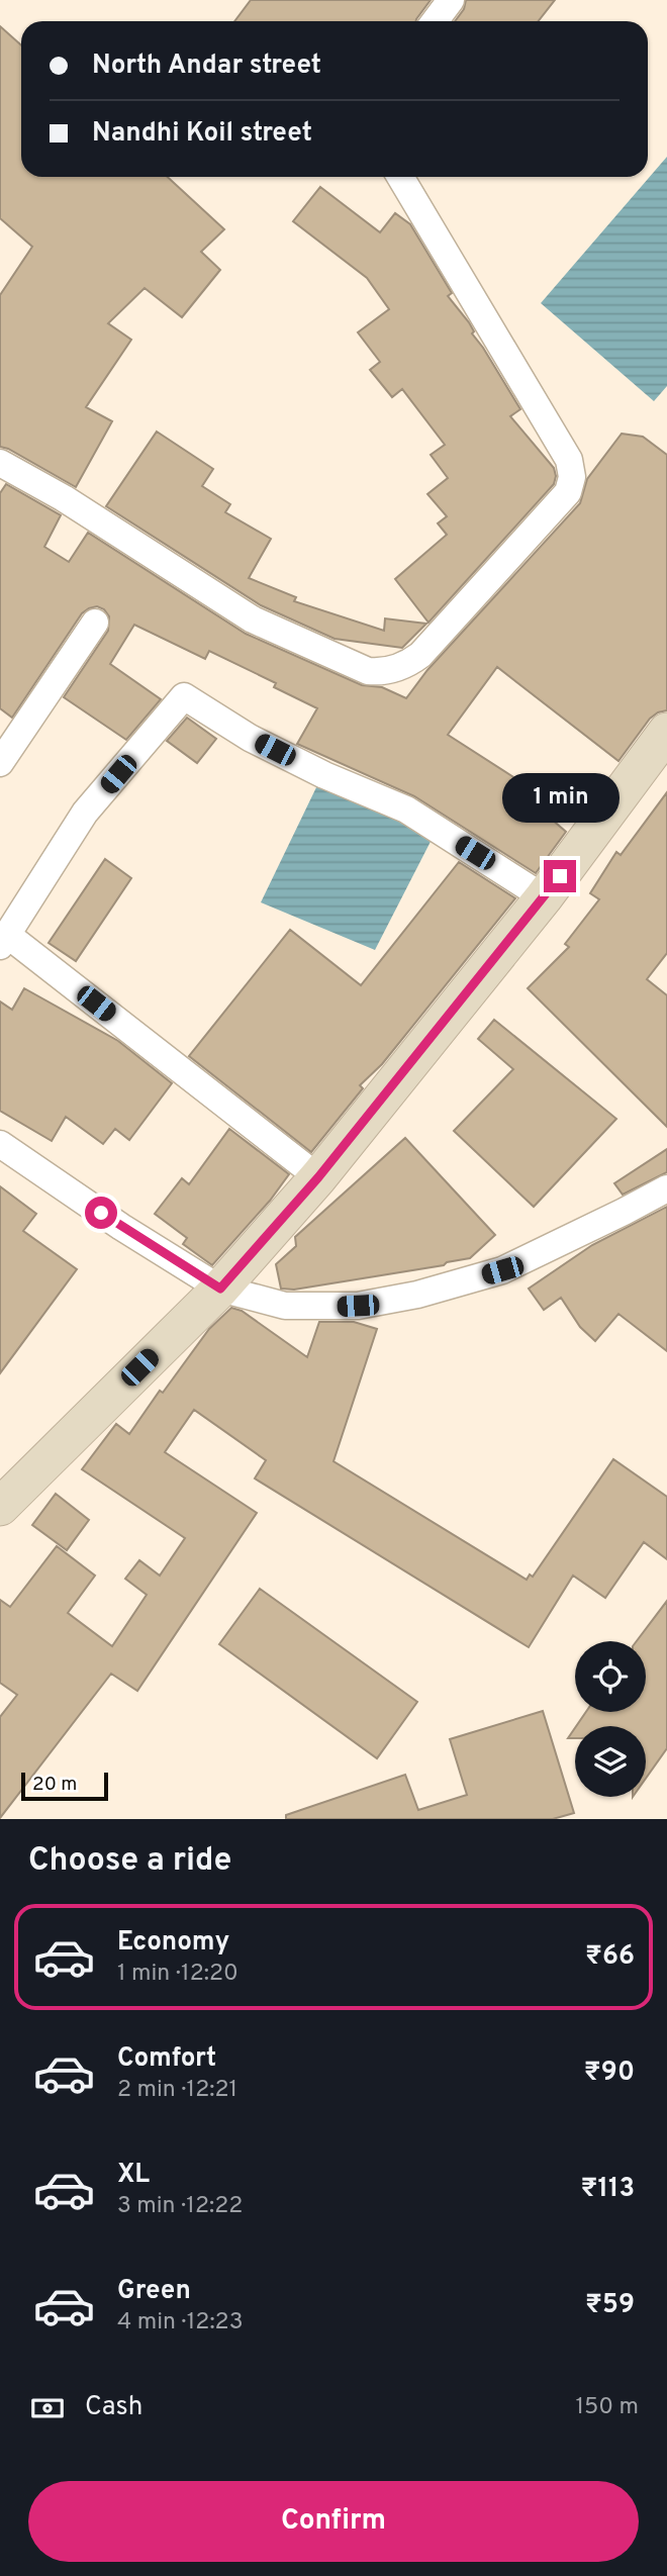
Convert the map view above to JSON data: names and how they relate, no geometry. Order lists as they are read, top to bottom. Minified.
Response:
{"scale_bar":"20 m","page":{"banner":["North Andar street","Nandhi Koil street"],"bubble":"1 min","scale":"20 m","heading":"Choose a ride","list":[{"name":"Economy","note":"1 min · 12:20","value":"₹66"},{"name":"Comfort","note":"2 min · 12:21","value":"₹90"},{"name":"XL","note":"3 min · 12:22","value":"₹113"},{"name":"Green","note":"4 min · 12:23","value":"₹59"}],"pay":["Cash","150 m"],"buttons":"Confirm"}}
